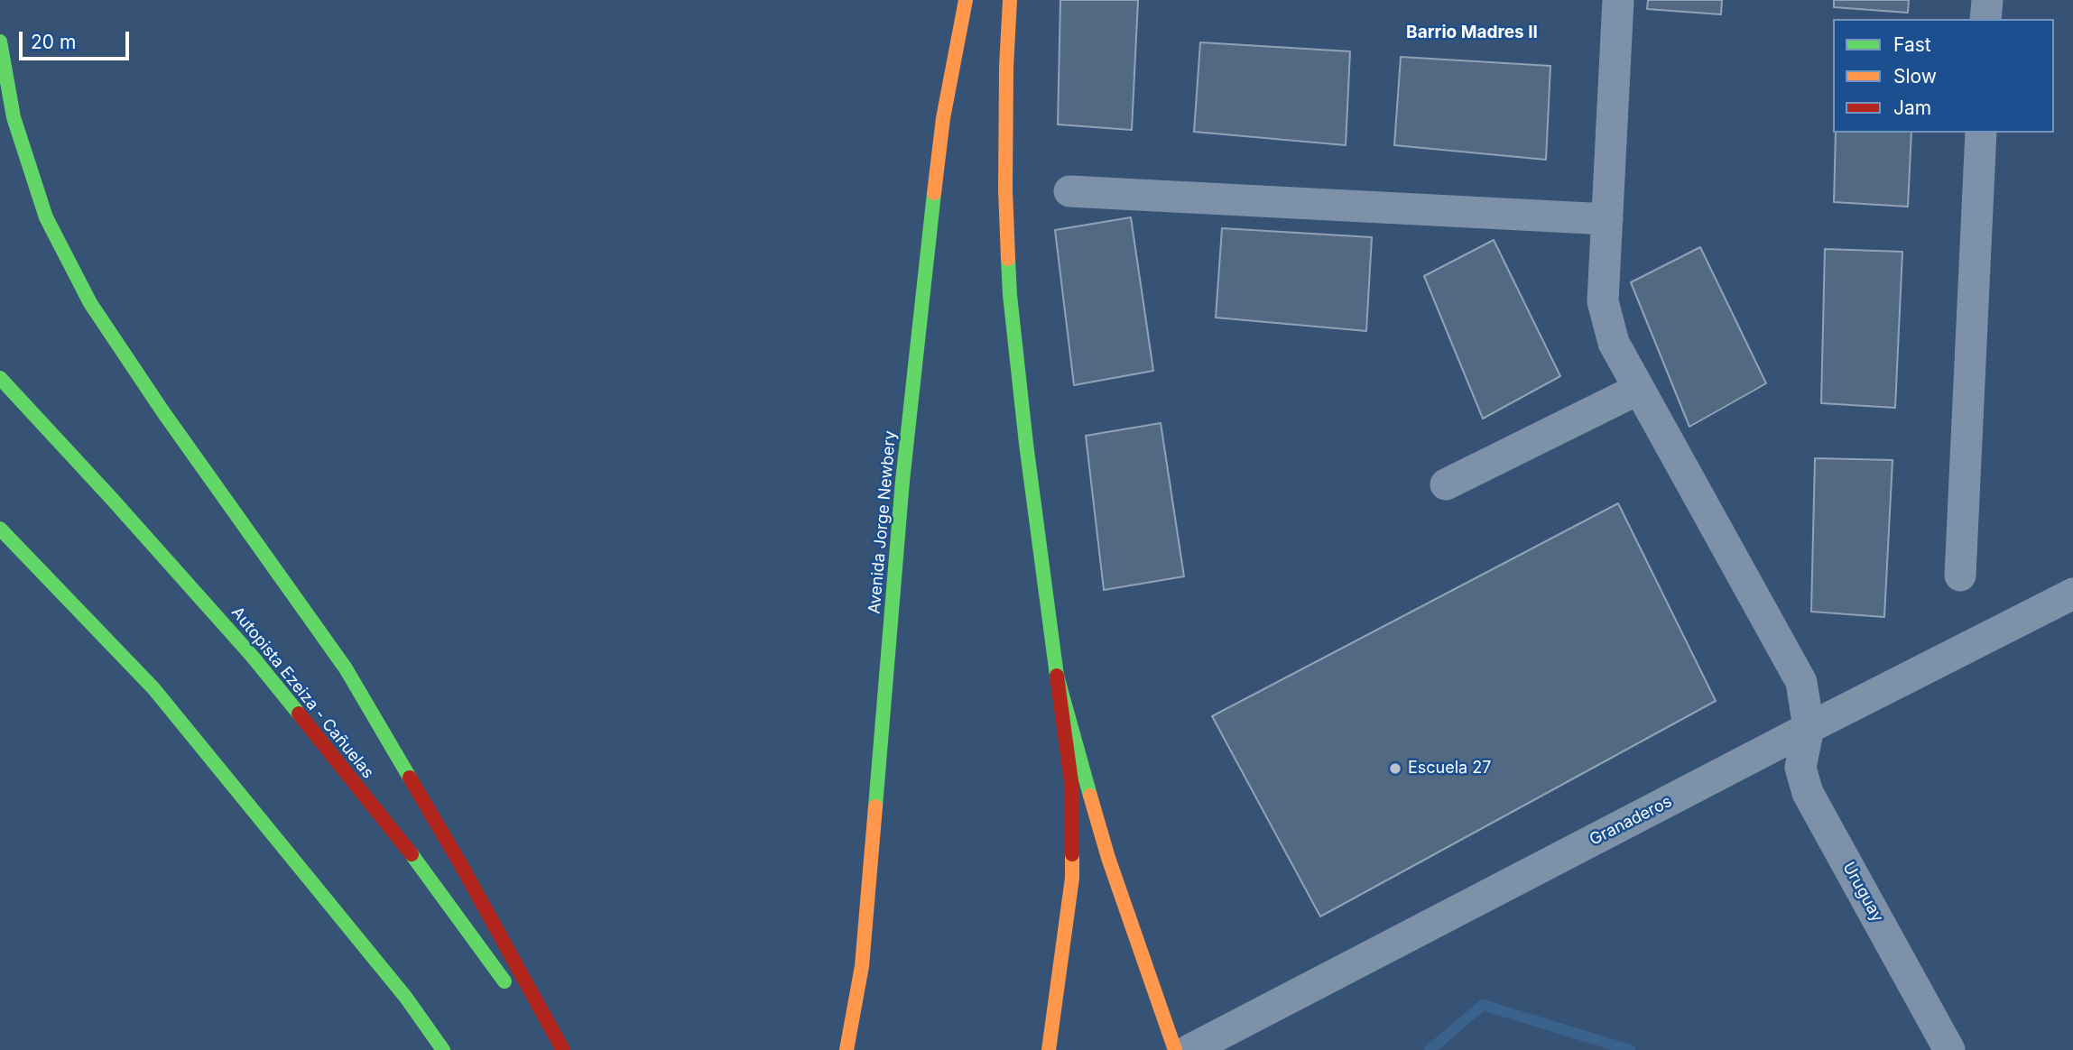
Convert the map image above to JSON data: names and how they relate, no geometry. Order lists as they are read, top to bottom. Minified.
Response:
{"streets":{"main road":["Avenida Jorge Newbery","Autopista Ezeiza - Cañuelas"],"street":["Granaderos","Uruguay"]},"crossings":[["Granaderos","Uruguay"]],"districts":["Barrio Madres II"],"places":["Escuela 27"],"legend":["Fast","Slow","Jam"],"scale_bar":"20 m"}
